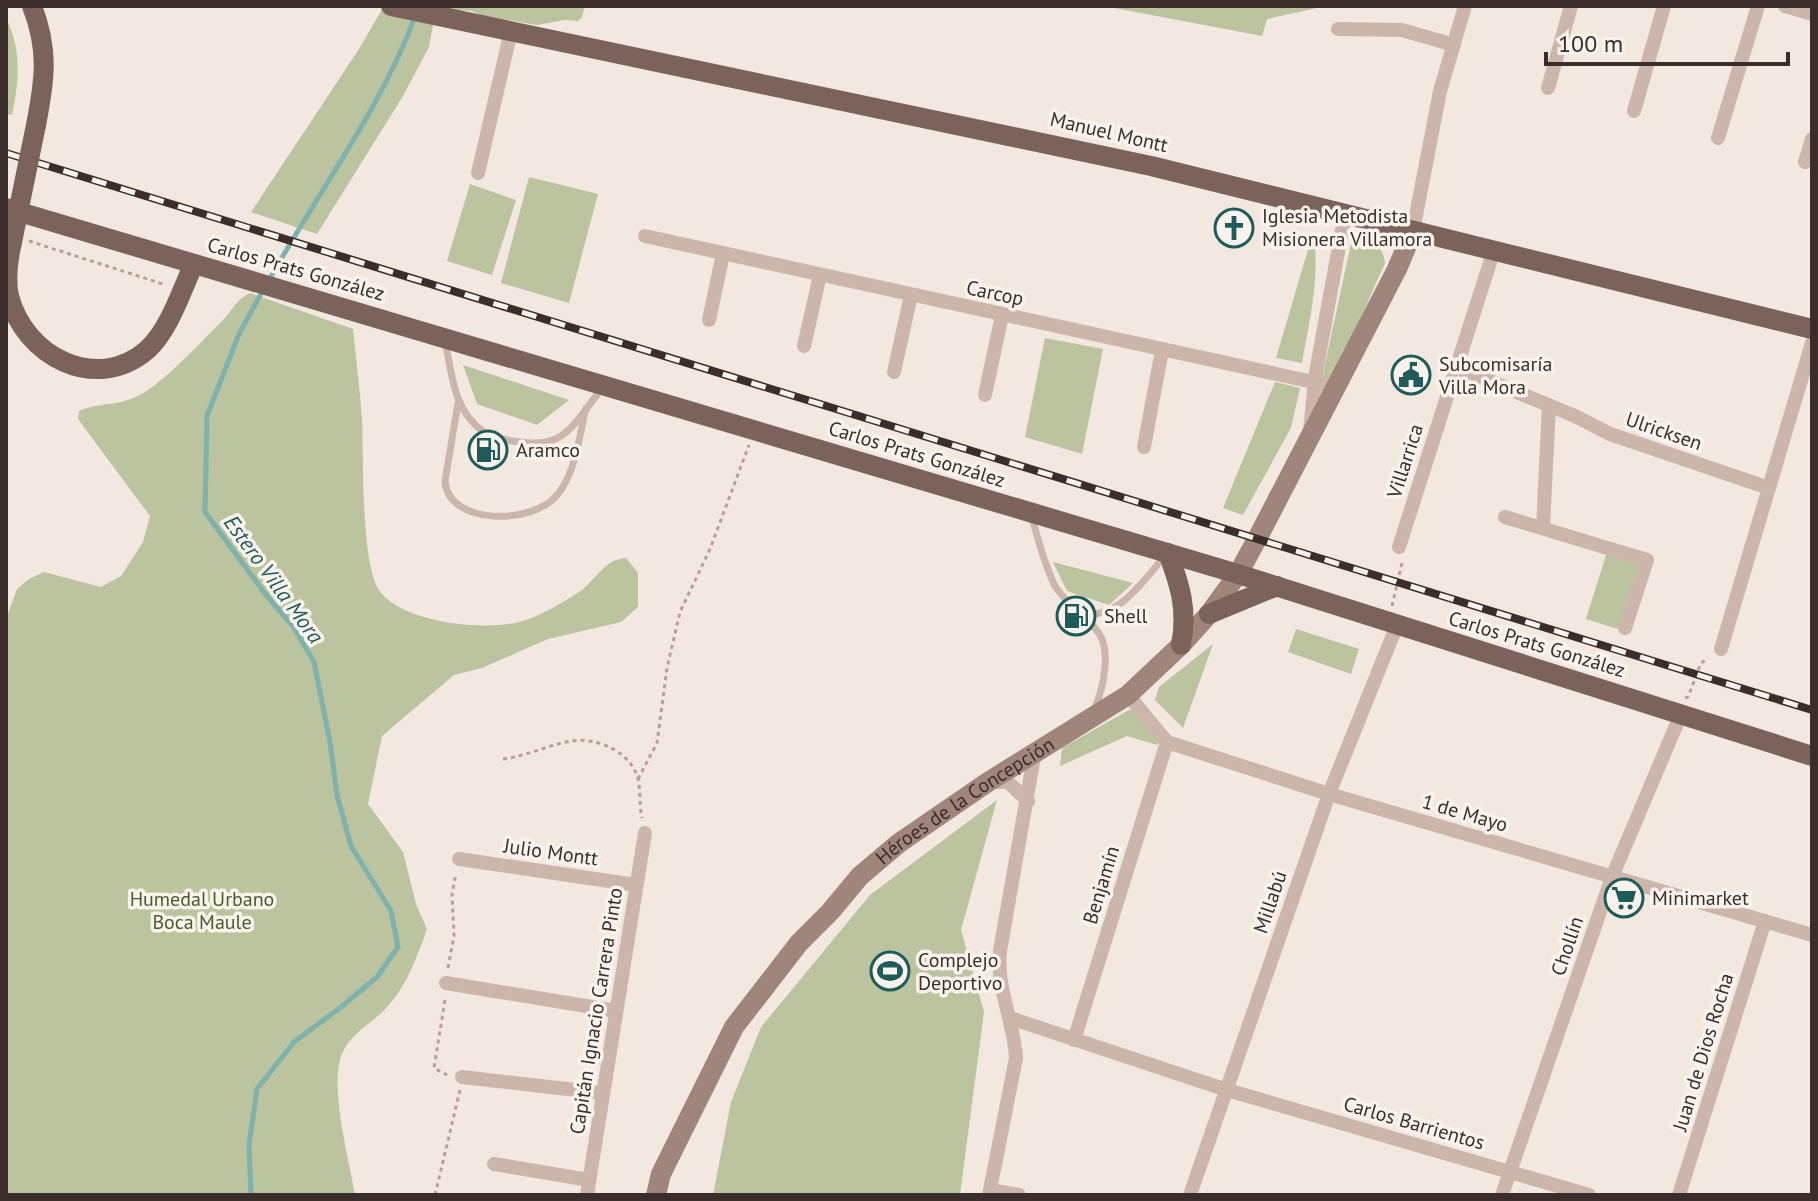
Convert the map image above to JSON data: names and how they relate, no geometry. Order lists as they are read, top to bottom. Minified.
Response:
{"streets":{"main road":["Manuel Montt","Carlos Prats González"],"street":["Carcop","Ulricksen","Villarrica","Héroes de la Concepción","1 de Mayo","Julio Montt","Benjamín","Millabú","Chollín","Capitán Ignacio Carrera Pinto","Juan de Dios Rocha","Carlos Barrientos"]},"crossings":[["Manuel Montt","Villarrica"],["Manuel Montt","Héroes de la Concepción"],["Carlos Prats González","Héroes de la Concepción"],["Carlos Prats González","Millabú"],["Carlos Prats González","Chollín"],["Carcop","Héroes de la Concepción"],["Ulricksen","Villarrica"],["1 de Mayo","Benjamín"],["1 de Mayo","Millabú"],["1 de Mayo","Chollín"],["1 de Mayo","Juan de Dios Rocha"],["Julio Montt","Capitán Ignacio Carrera Pinto"],["Benjamín","Carlos Barrientos"],["Millabú","Carlos Barrientos"],["Chollín","Carlos Barrientos"]],"water":["Estero Villa Mora"],"parks":["Humedal Urbano Boca Maule"],"places":{"church":["Iglesia Metodista Misionera Villamora"],"public building":["Subcomisaría Villa Mora"],"fuel station":["Aramco","Shell"],"supermarket":["Minimarket"],"sports":["Complejo Deportivo"]},"scale_bar":"100 m"}
